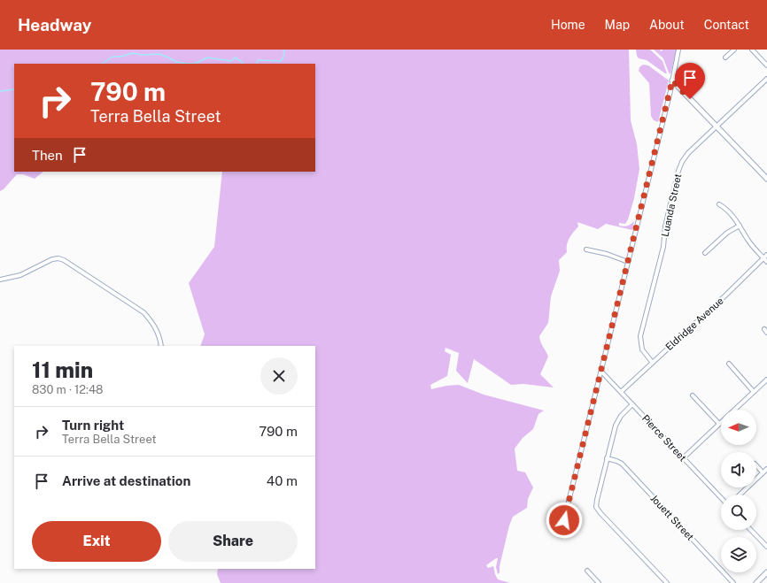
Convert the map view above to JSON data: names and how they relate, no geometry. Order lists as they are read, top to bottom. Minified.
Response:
{"streets":{"street":["Luanda Street","Eldridge Avenue","Pierce Street","Jouett Street"]},"crossings":[["Luanda Street","Eldridge Avenue"],["Eldridge Avenue","Pierce Street"]],"north":"left","page":{"header":"Headway","nav":["Home","Map","About","Contact"],"turn":["790 m","Terra Bella Street"],"then":"Then","heading":["11 min","830 m · 12:48"],"list":[{"name":"Turn right","note":"Terra Bella Street","value":"790 m"},{"name":"Arrive at destination","value":"40 m"}],"buttons":["Exit","Share"]}}
